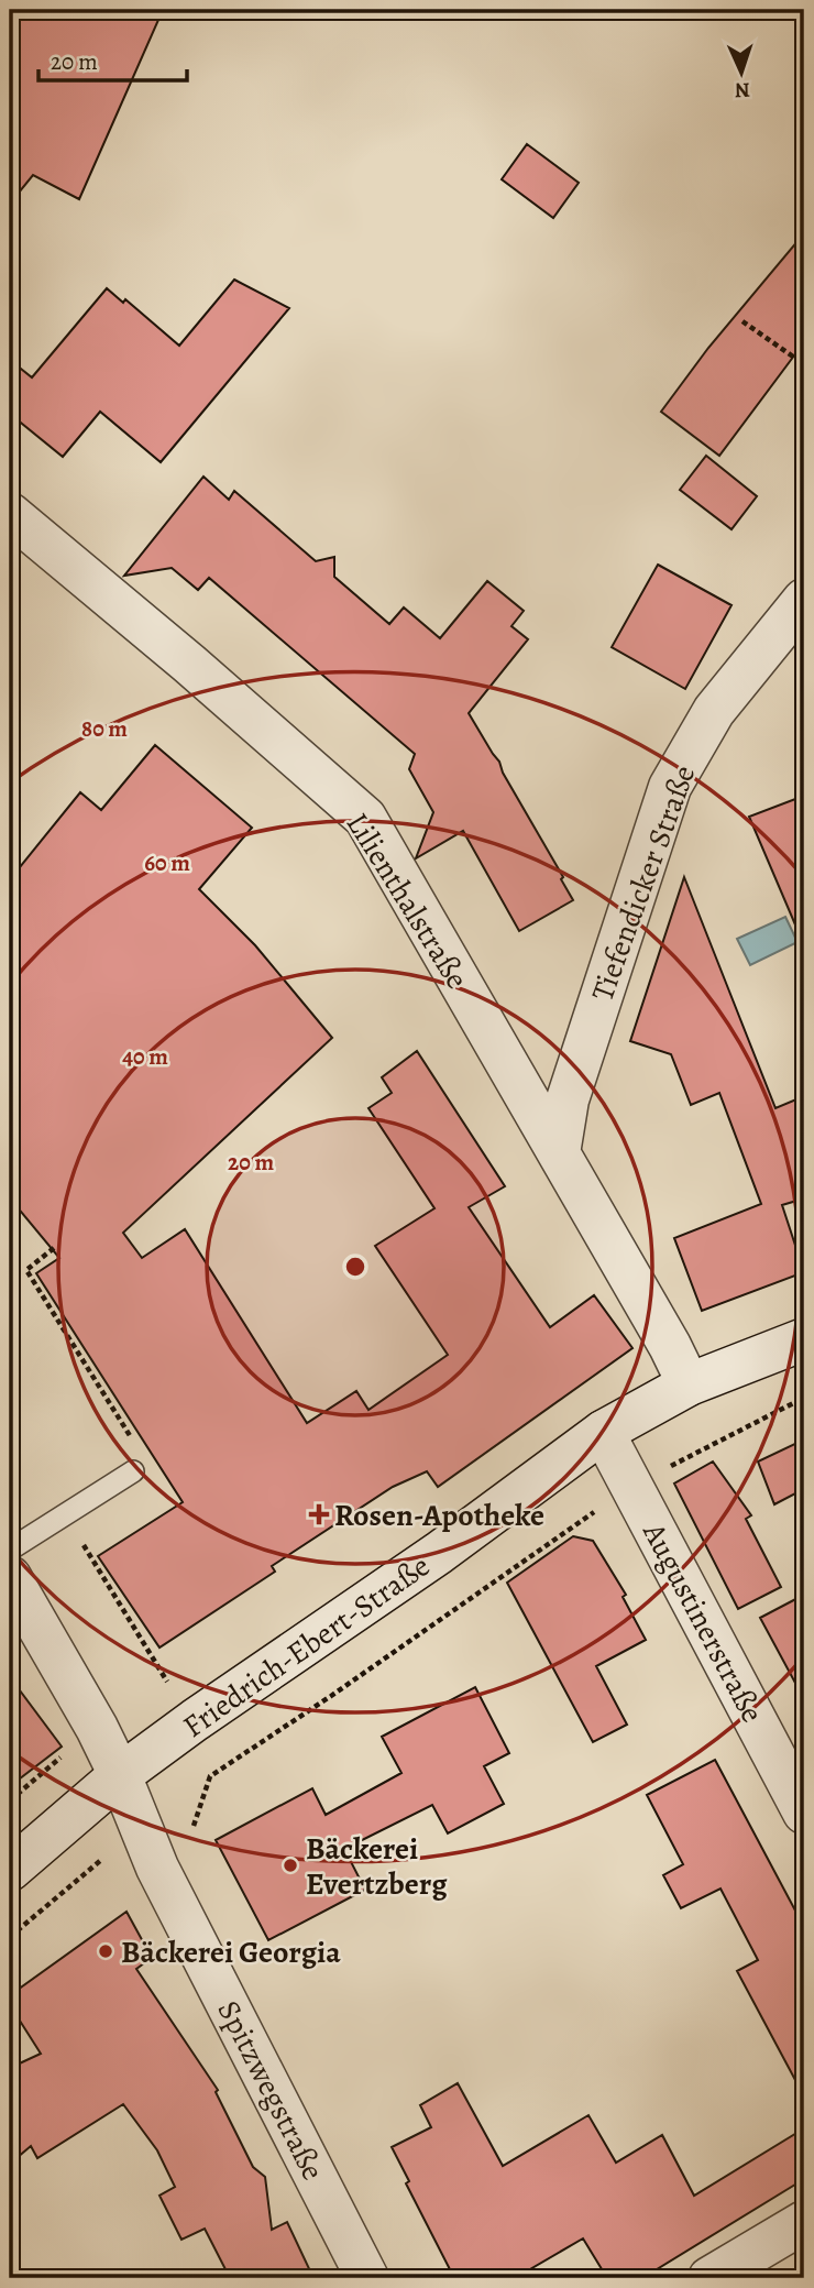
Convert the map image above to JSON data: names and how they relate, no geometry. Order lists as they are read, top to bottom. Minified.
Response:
{"streets":{"street":["Tiefendicker Straße","Lilienthalstraße","Augustinerstraße","Friedrich-Ebert-Straße","Spitzwegstraße"]},"crossings":[["Tiefendicker Straße","Lilienthalstraße"],["Lilienthalstraße","Friedrich-Ebert-Straße"],["Augustinerstraße","Friedrich-Ebert-Straße"],["Friedrich-Ebert-Straße","Spitzwegstraße"]],"places":{"health":["Rosen-Apotheke"],"other":["Bäckerei Evertzberg","Bäckerei Georgia"]},"scale_bar":"20 m","north":"bottom","rings":["80 m","60 m","40 m","20 m"]}
